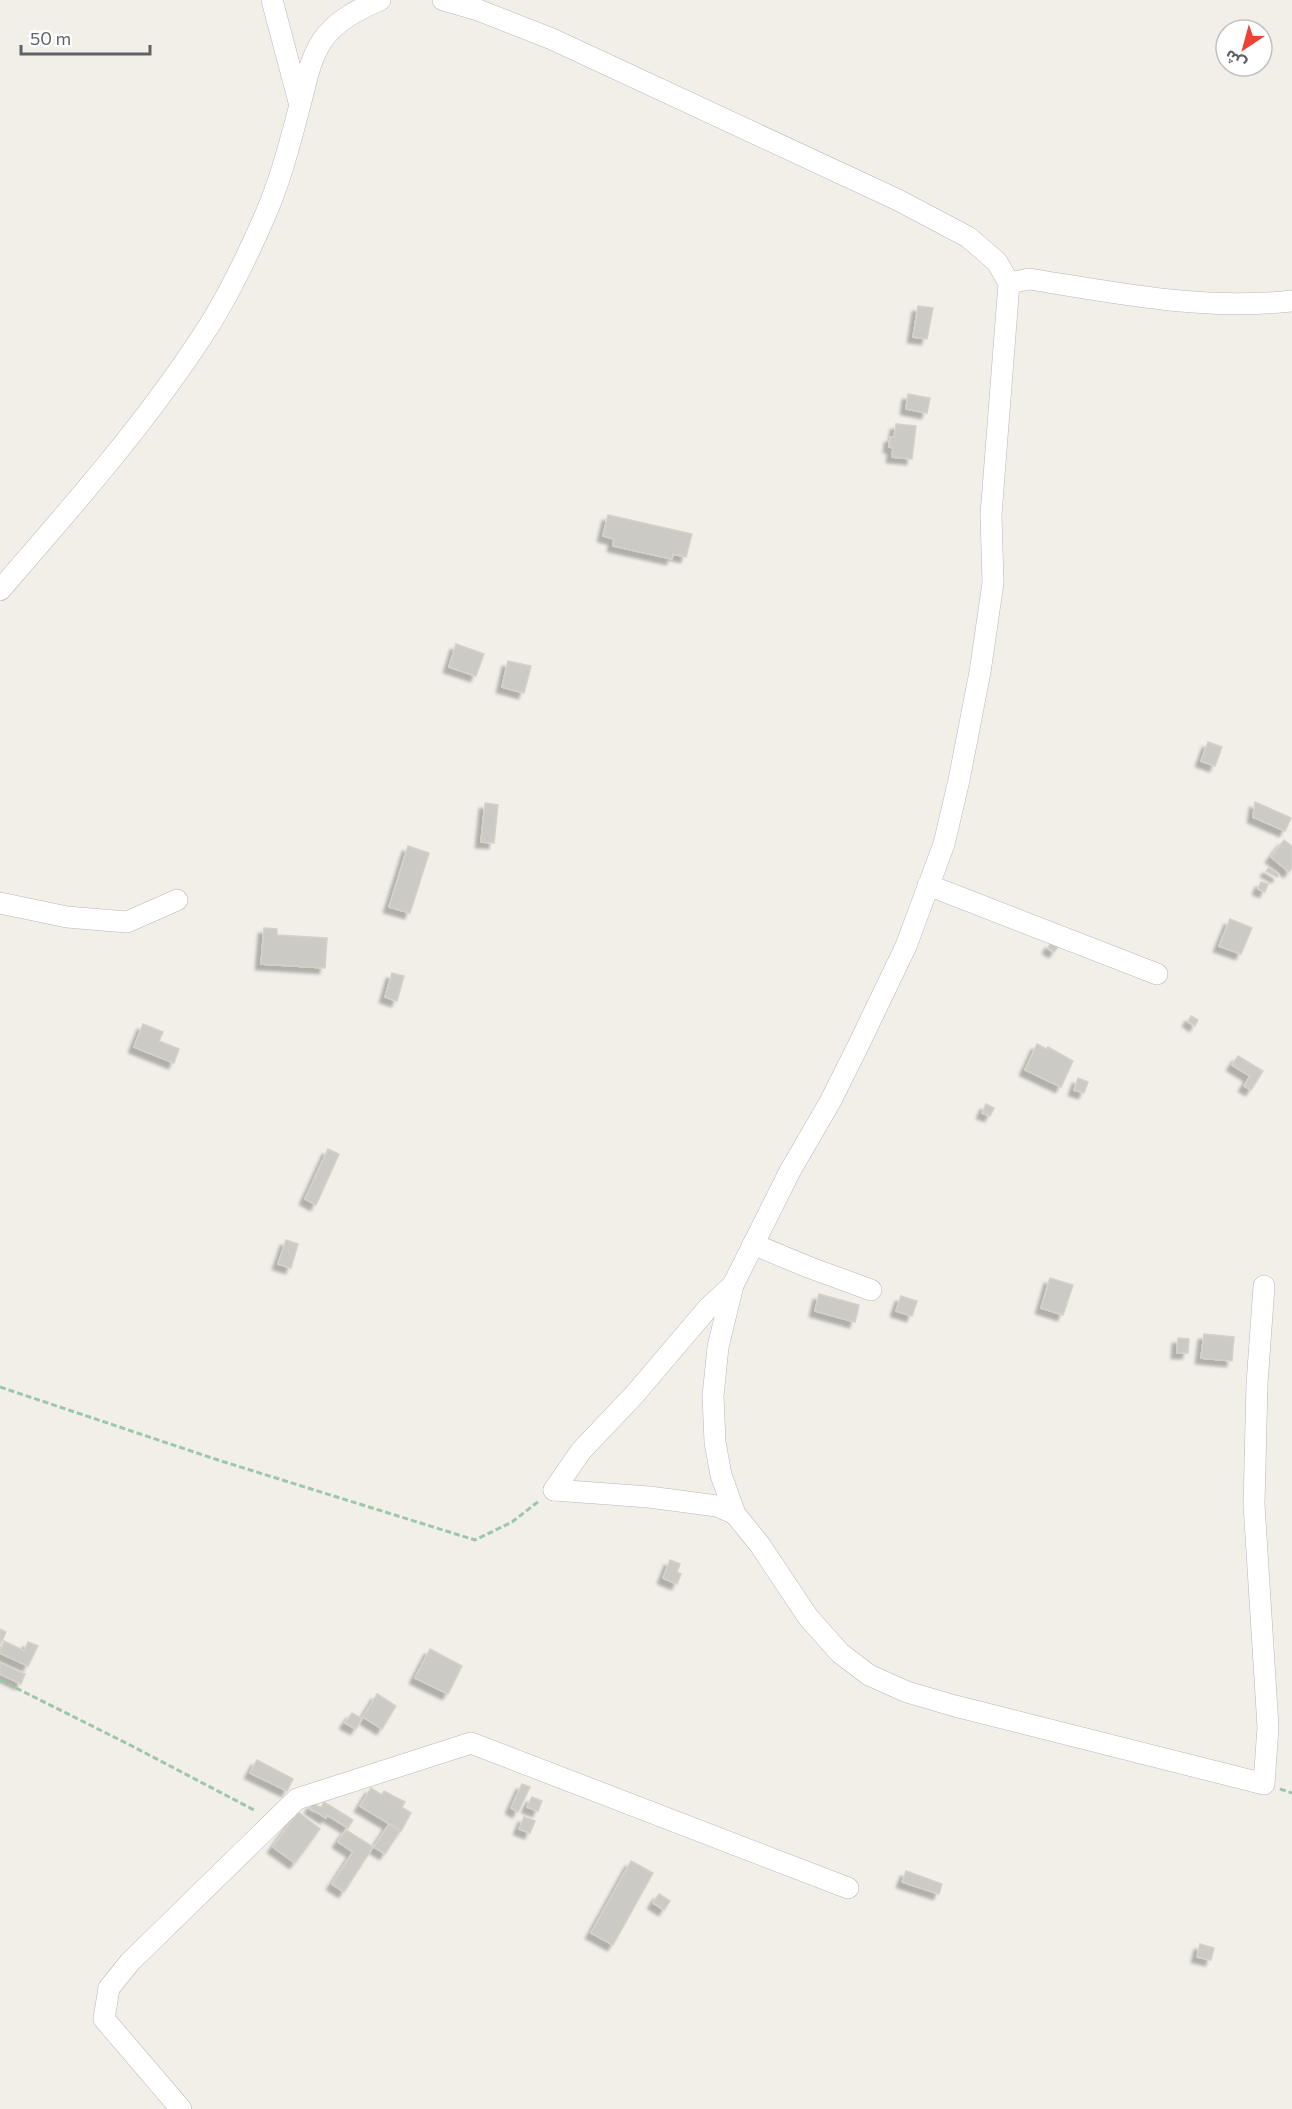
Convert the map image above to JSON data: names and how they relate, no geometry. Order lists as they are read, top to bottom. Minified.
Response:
{"scale_bar":"50 m","north":"bottom left"}
